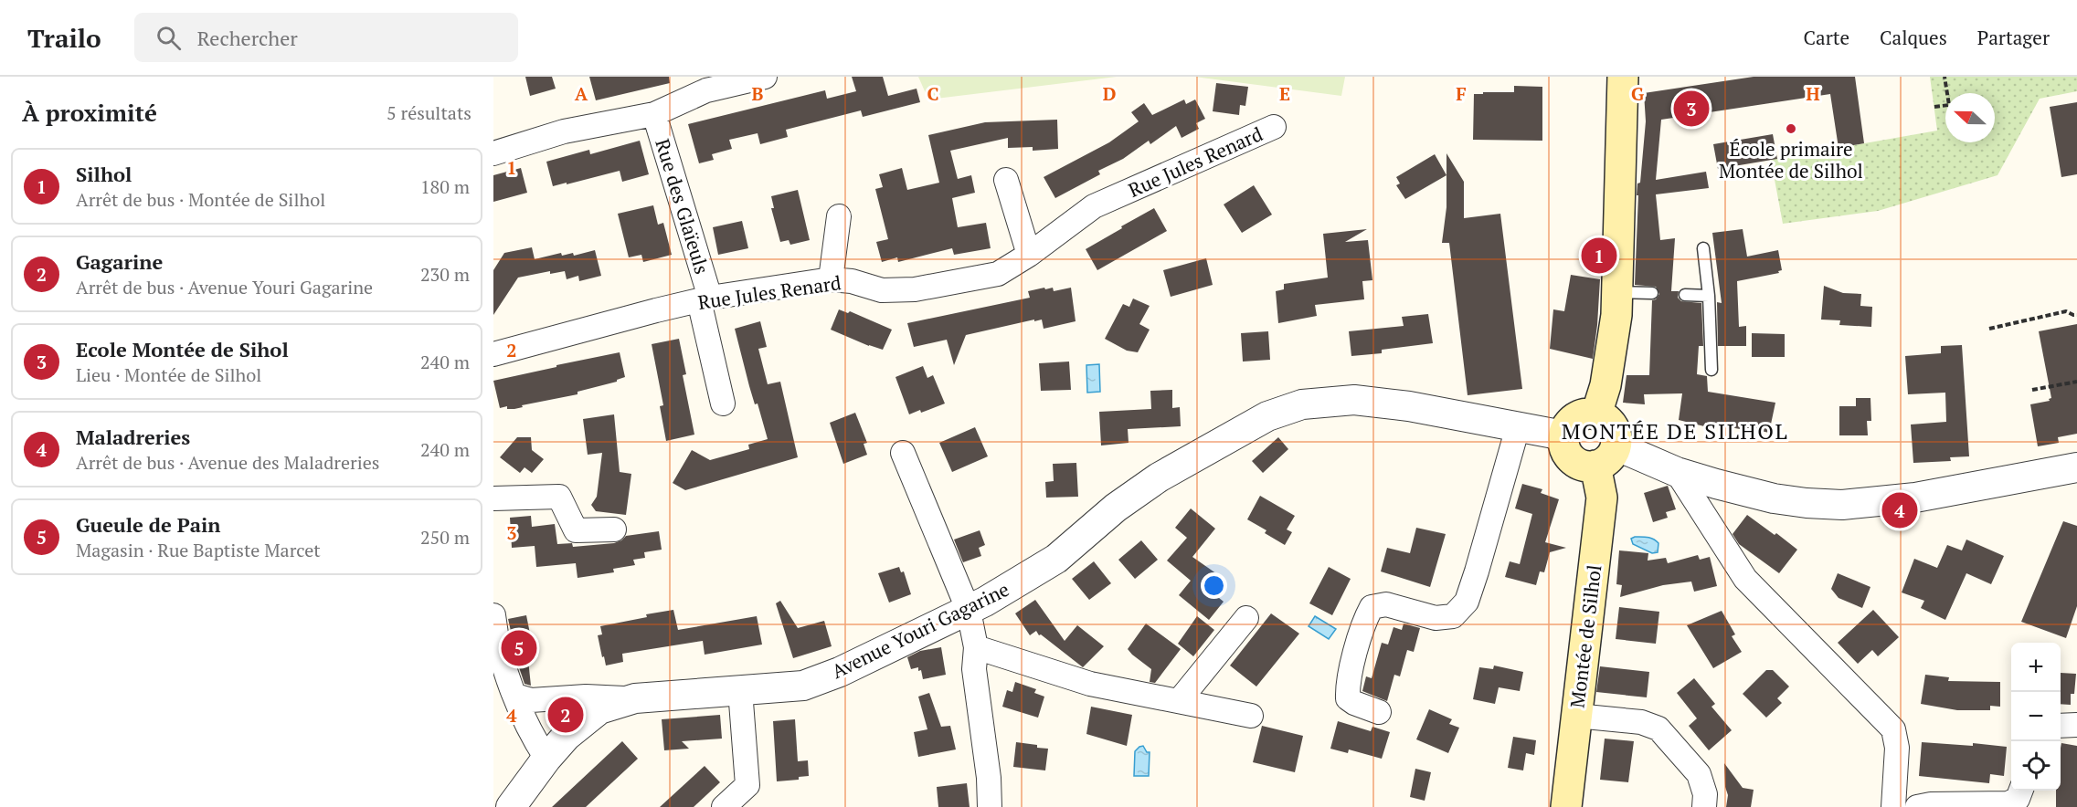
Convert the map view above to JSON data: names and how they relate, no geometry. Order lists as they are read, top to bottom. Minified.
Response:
{"streets":{"main road":["Montée de Silhol"],"street":["Rue Jules Renard","Rue des Glaïeuls","Avenue Youri Gagarine"]},"crossings":[["Rue Jules Renard","Rue des Glaïeuls"],["Avenue Youri Gagarine","Montée de Silhol"]],"districts":["MONTÉE DE SILHOL"],"places":["École primaire Montée de Silhol"],"north":"left","page":{"header":"Trailo","search":"Rechercher","nav":["Carte","Calques","Partager"],"heading":["À proximité","5 résultats"],"pins":["3","1","4","5","2"],"list":[{"mark":"1","name":"Silhol","note":"Arrêt de bus · Montée de Silhol","value":"180 m"},{"mark":"2","name":"Gagarine","note":"Arrêt de bus · Avenue Youri Gagarine","value":"230 m"},{"mark":"3","name":"Ecole Montée de Sihol","note":"Lieu · Montée de Silhol","value":"240 m"},{"mark":"4","name":"Maladreries","note":"Arrêt de bus · Avenue des Maladreries","value":"240 m"},{"mark":"5","name":"Gueule de Pain","note":"Magasin · Rue Baptiste Marcet","value":"250 m"}],"map_buttons":["+","−"]},"grid":{"columns":["A","B","C","D","E","F","G","H"],"rows":["1","2","3","4"]}}
